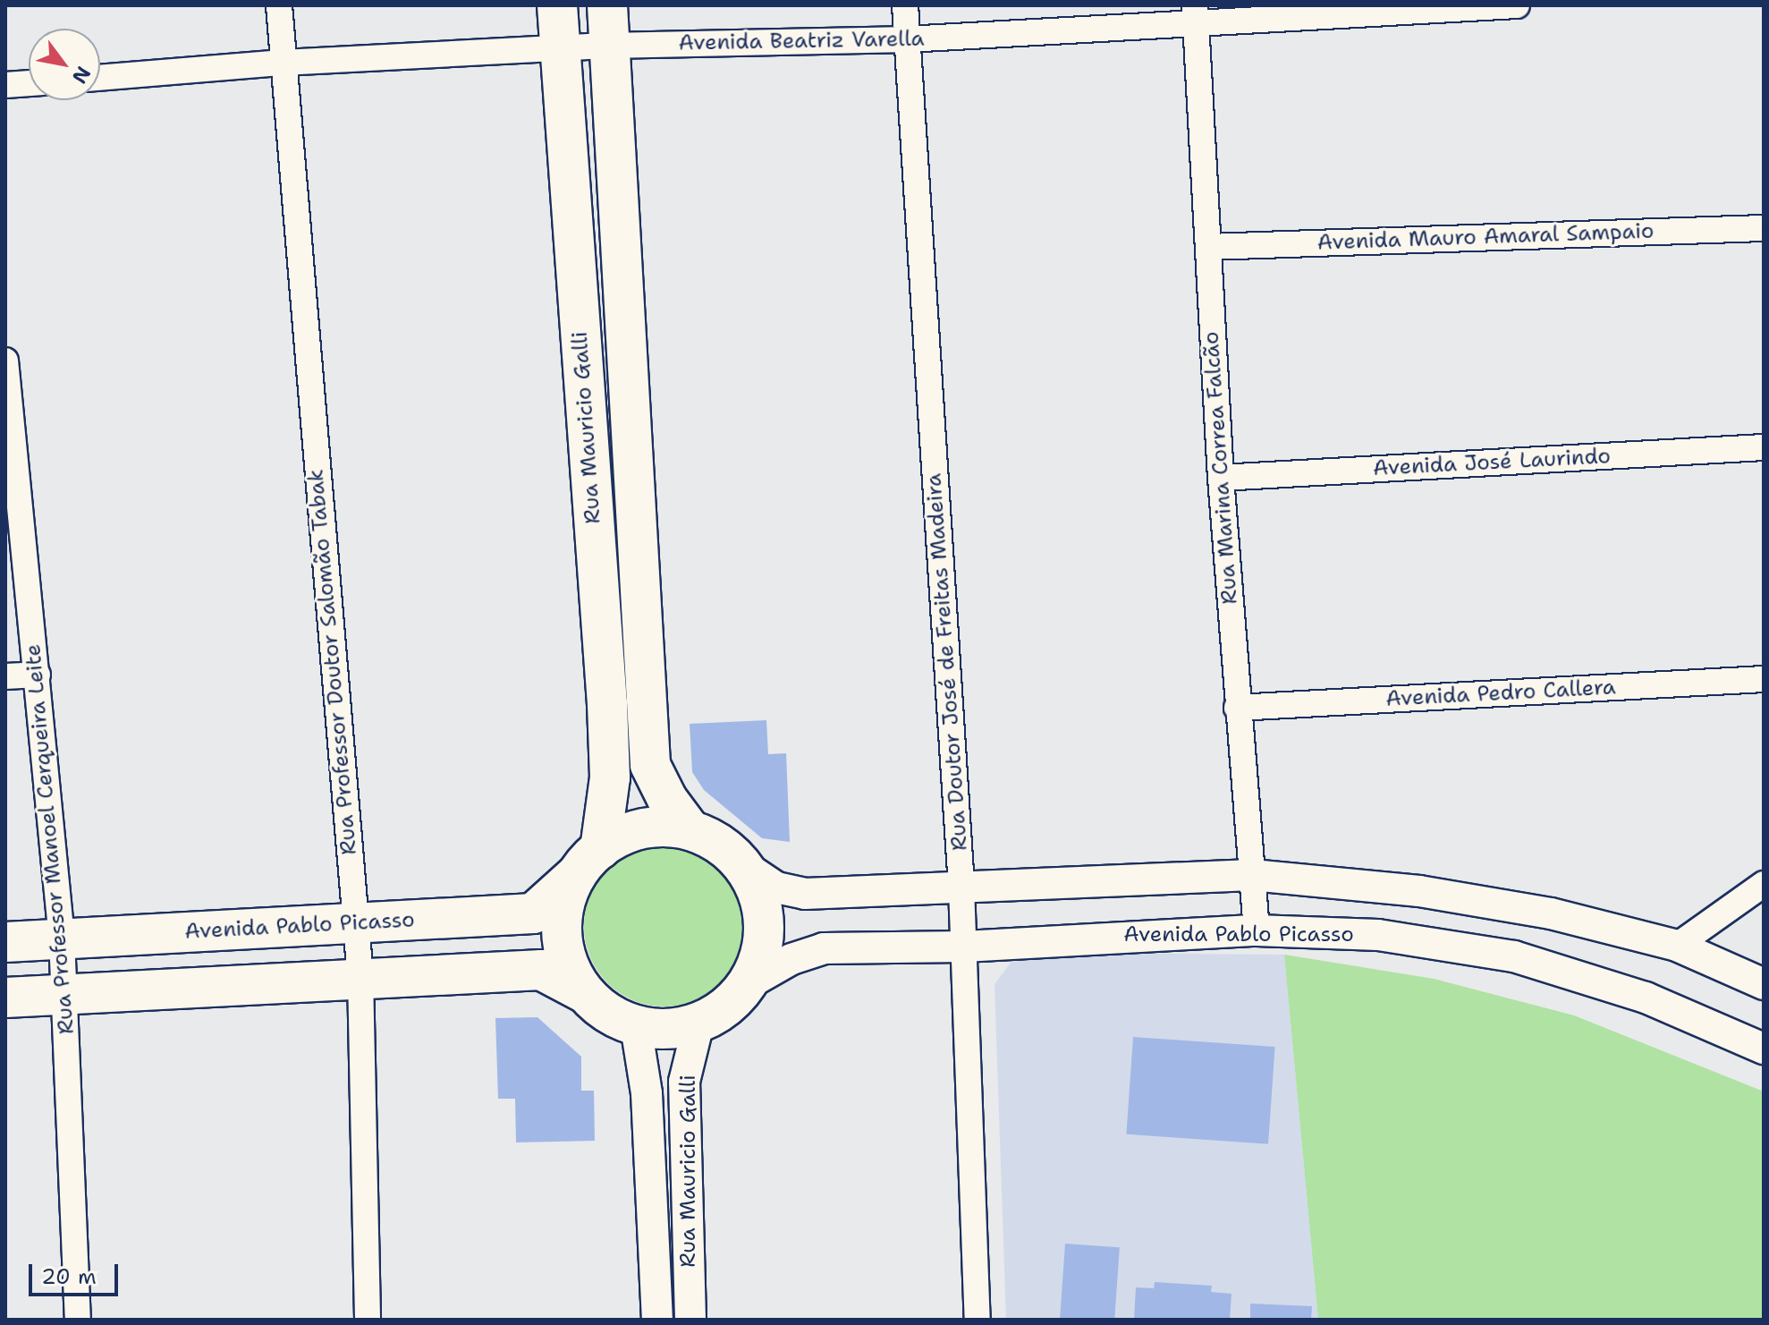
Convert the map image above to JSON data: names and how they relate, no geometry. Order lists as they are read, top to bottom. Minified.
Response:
{"streets":{"main road":["Rua Mauricio Galli","Avenida Pablo Picasso"],"street":["Avenida Beatriz Varella","Avenida Mauro Amaral Sampaio","Avenida José Laurindo","Rua Marina Correa Falcão","Rua Professor Doutor Salomão Tabak","Rua Doutor José de Freitas Madeira","Avenida Pedro Callera","Rua Professor Manoel Cerqueira Leite"]},"crossings":[["Avenida Beatriz Varella","Rua Mauricio Galli"],["Avenida Beatriz Varella","Rua Marina Correa Falcão"],["Avenida Beatriz Varella","Rua Professor Doutor Salomão Tabak"],["Avenida Beatriz Varella","Rua Doutor José de Freitas Madeira"],["Avenida Mauro Amaral Sampaio","Rua Marina Correa Falcão"],["Rua Mauricio Galli","Avenida Pablo Picasso"],["Avenida José Laurindo","Rua Marina Correa Falcão"],["Rua Marina Correa Falcão","Avenida Pedro Callera"],["Rua Marina Correa Falcão","Avenida Pablo Picasso"],["Rua Professor Doutor Salomão Tabak","Avenida Pablo Picasso"],["Rua Doutor José de Freitas Madeira","Avenida Pablo Picasso"],["Rua Professor Manoel Cerqueira Leite","Avenida Pablo Picasso"]],"scale_bar":"20 m","north":"bottom right"}
